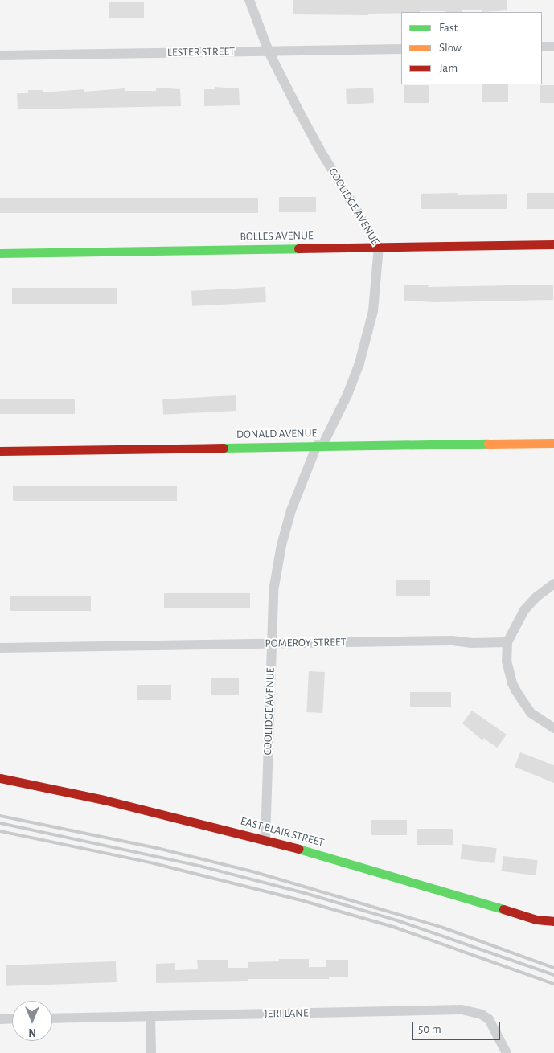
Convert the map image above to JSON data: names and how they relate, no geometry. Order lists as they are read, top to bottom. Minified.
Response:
{"streets":{"street":["LESTER STREET","COOLIDGE AVENUE","BOLLES AVENUE","DONALD AVENUE","POMEROY STREET","EAST BLAIR STREET","JERI LANE"]},"crossings":[["LESTER STREET","COOLIDGE AVENUE"],["COOLIDGE AVENUE","BOLLES AVENUE"],["COOLIDGE AVENUE","DONALD AVENUE"],["COOLIDGE AVENUE","POMEROY STREET"],["COOLIDGE AVENUE","EAST BLAIR STREET"]],"legend":["Fast","Slow","Jam"],"scale_bar":"50 m","north":"bottom"}
